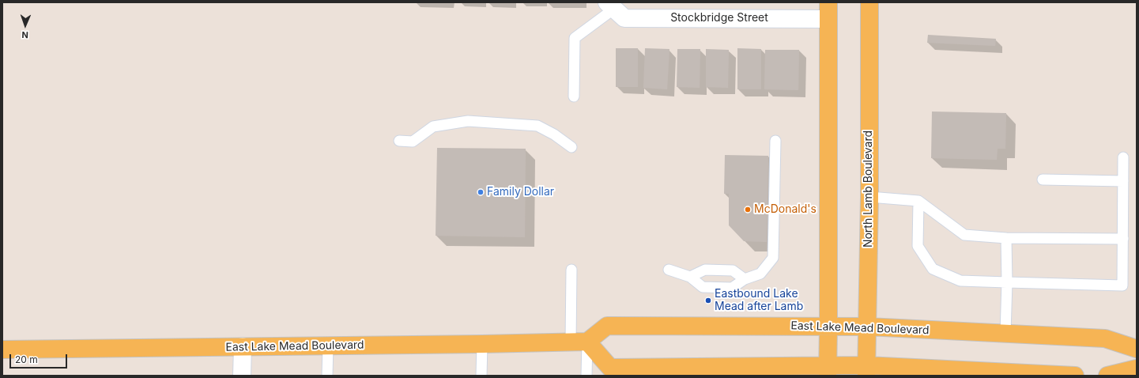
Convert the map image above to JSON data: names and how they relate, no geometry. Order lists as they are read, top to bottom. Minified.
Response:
{"streets":{"main road":["North Lamb Boulevard","East Lake Mead Boulevard"],"street":["Stockbridge Street"]},"crossings":[["North Lamb Boulevard","East Lake Mead Boulevard"]],"places":["Family Dollar","McDonald's","Eastbound Lake Mead after Lamb"],"scale_bar":"20 m","north":"bottom"}
